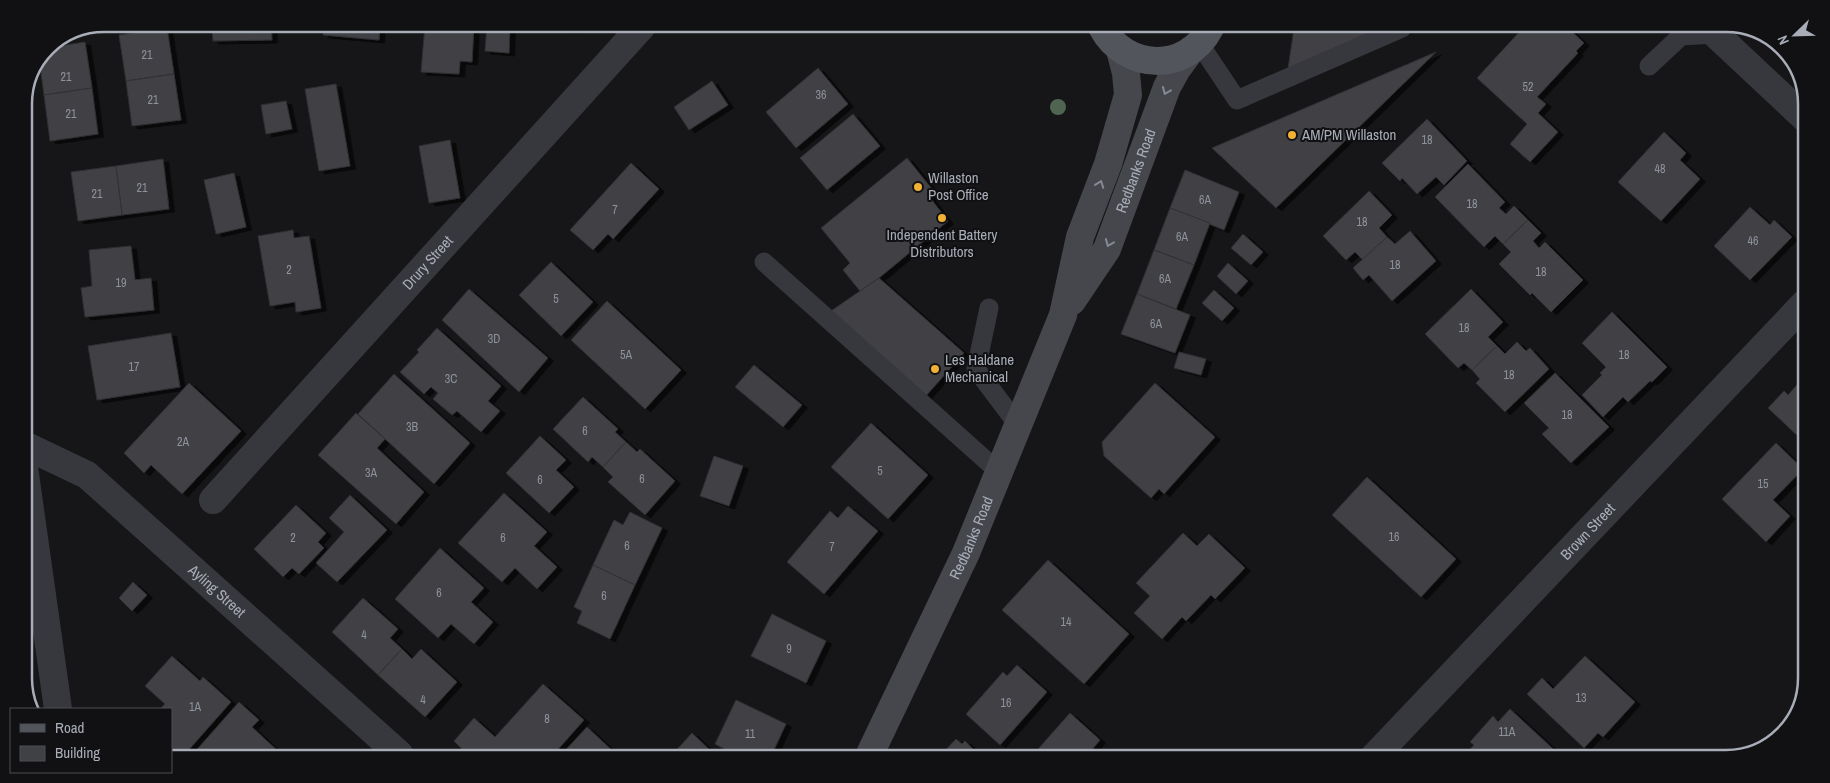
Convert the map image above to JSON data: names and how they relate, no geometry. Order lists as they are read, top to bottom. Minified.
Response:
{"streets":{"main road":["Redbanks Road"],"street":["Drury Street","Brown Street","Ayling Street"]},"places":["AM/PM Willaston","Willaston Post Office","Independent Battery Distributors","Les Haldane Mechanical"],"house_numbers":["21","21","52","36","21","21","18","48","21","21","6A","18","7","18","6A","46","18","2","18","6A","19","5","6A","18","3D","5A","18","17","18","3C","18","3B","6","2A","5","3A","6","6","15","16","2","6","6","7","6","6","14","4","9","13","4","16","1A","8","11A","11"],"legend":["Road","Building"],"north":"bottom left"}
